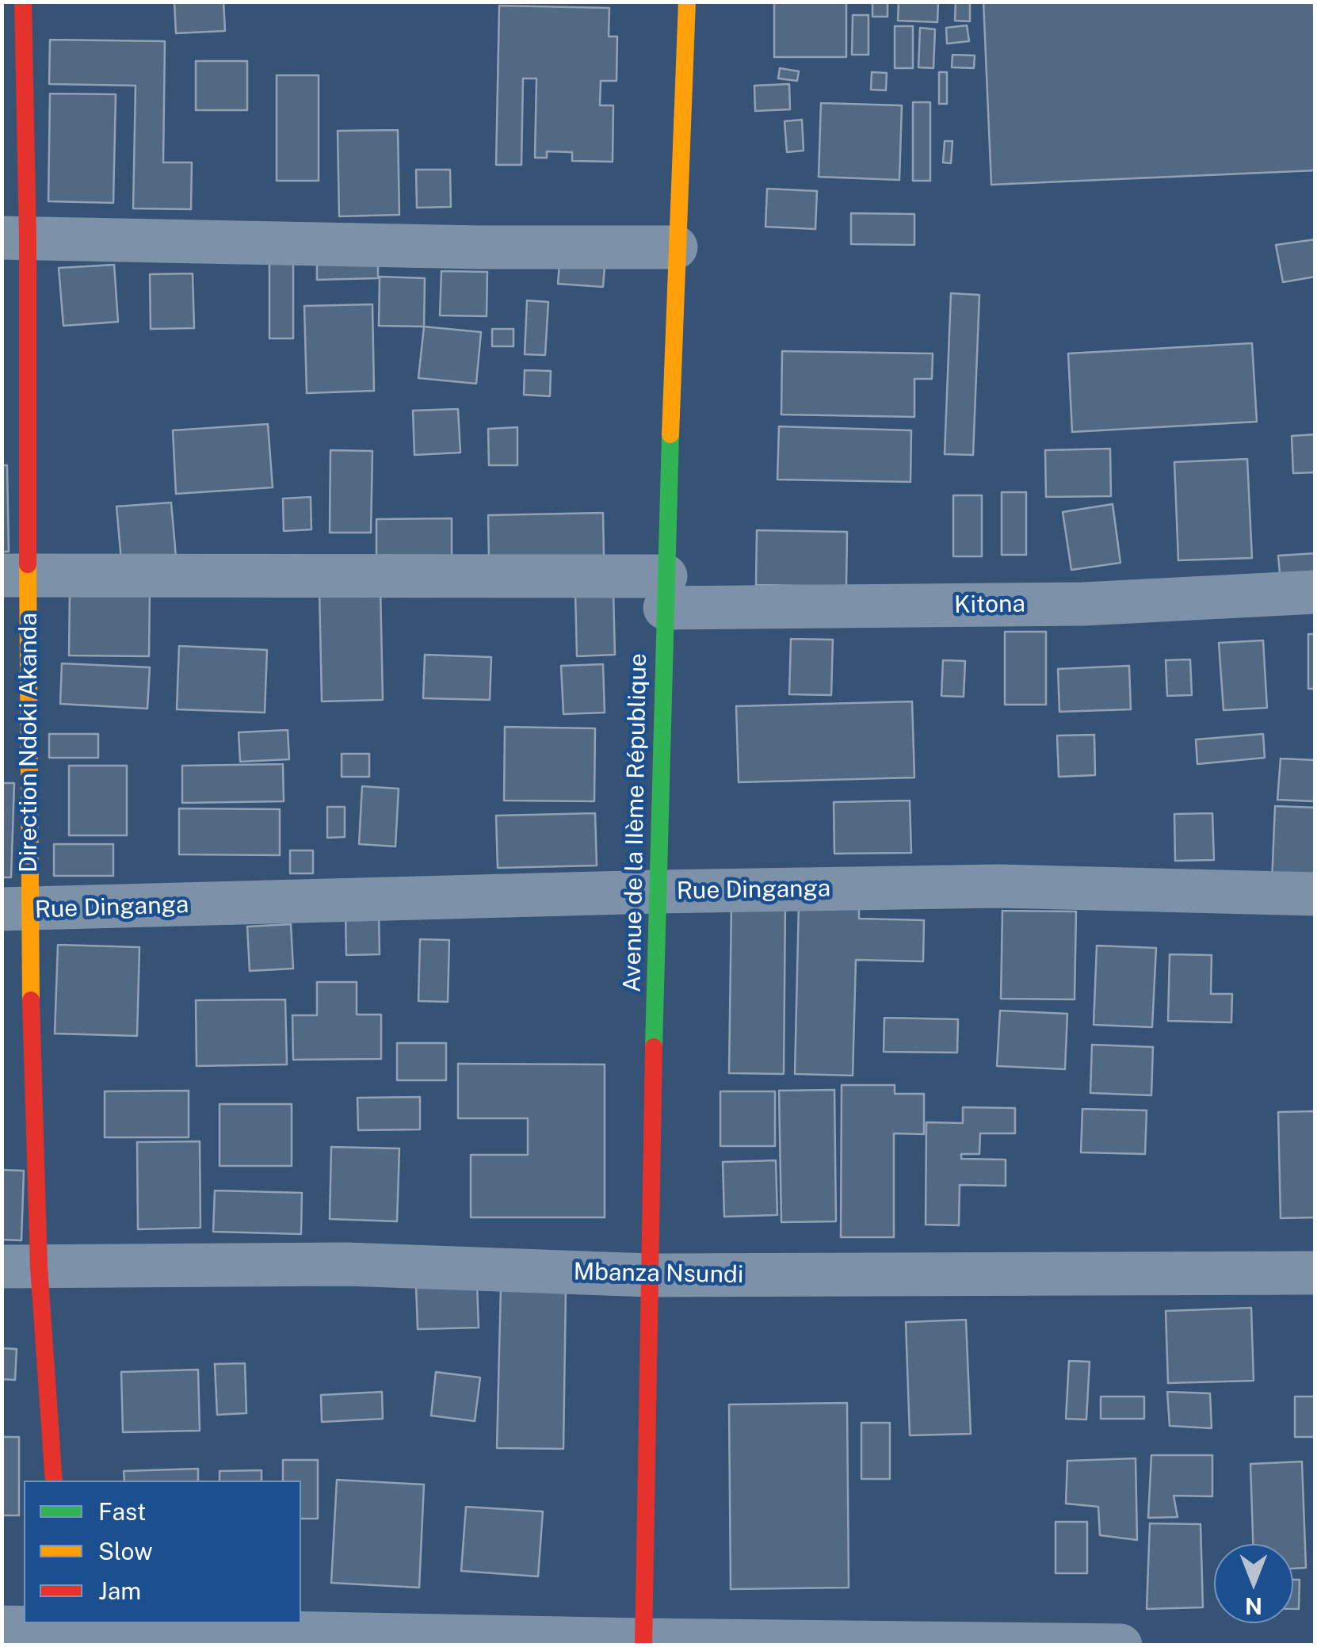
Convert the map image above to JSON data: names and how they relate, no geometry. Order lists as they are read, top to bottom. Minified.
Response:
{"streets":{"street":["Kitona","Direction Ndoki Akanda","Avenue de la IIème République","Rue Dinganga","Mbanza Nsundi"]},"crossings":[["Kitona","Direction Ndoki Akanda"],["Kitona","Avenue de la IIème République"],["Direction Ndoki Akanda","Rue Dinganga"],["Direction Ndoki Akanda","Mbanza Nsundi"],["Avenue de la IIème République","Rue Dinganga"],["Avenue de la IIème République","Mbanza Nsundi"]],"legend":["Fast","Slow","Jam"],"north":"bottom"}
